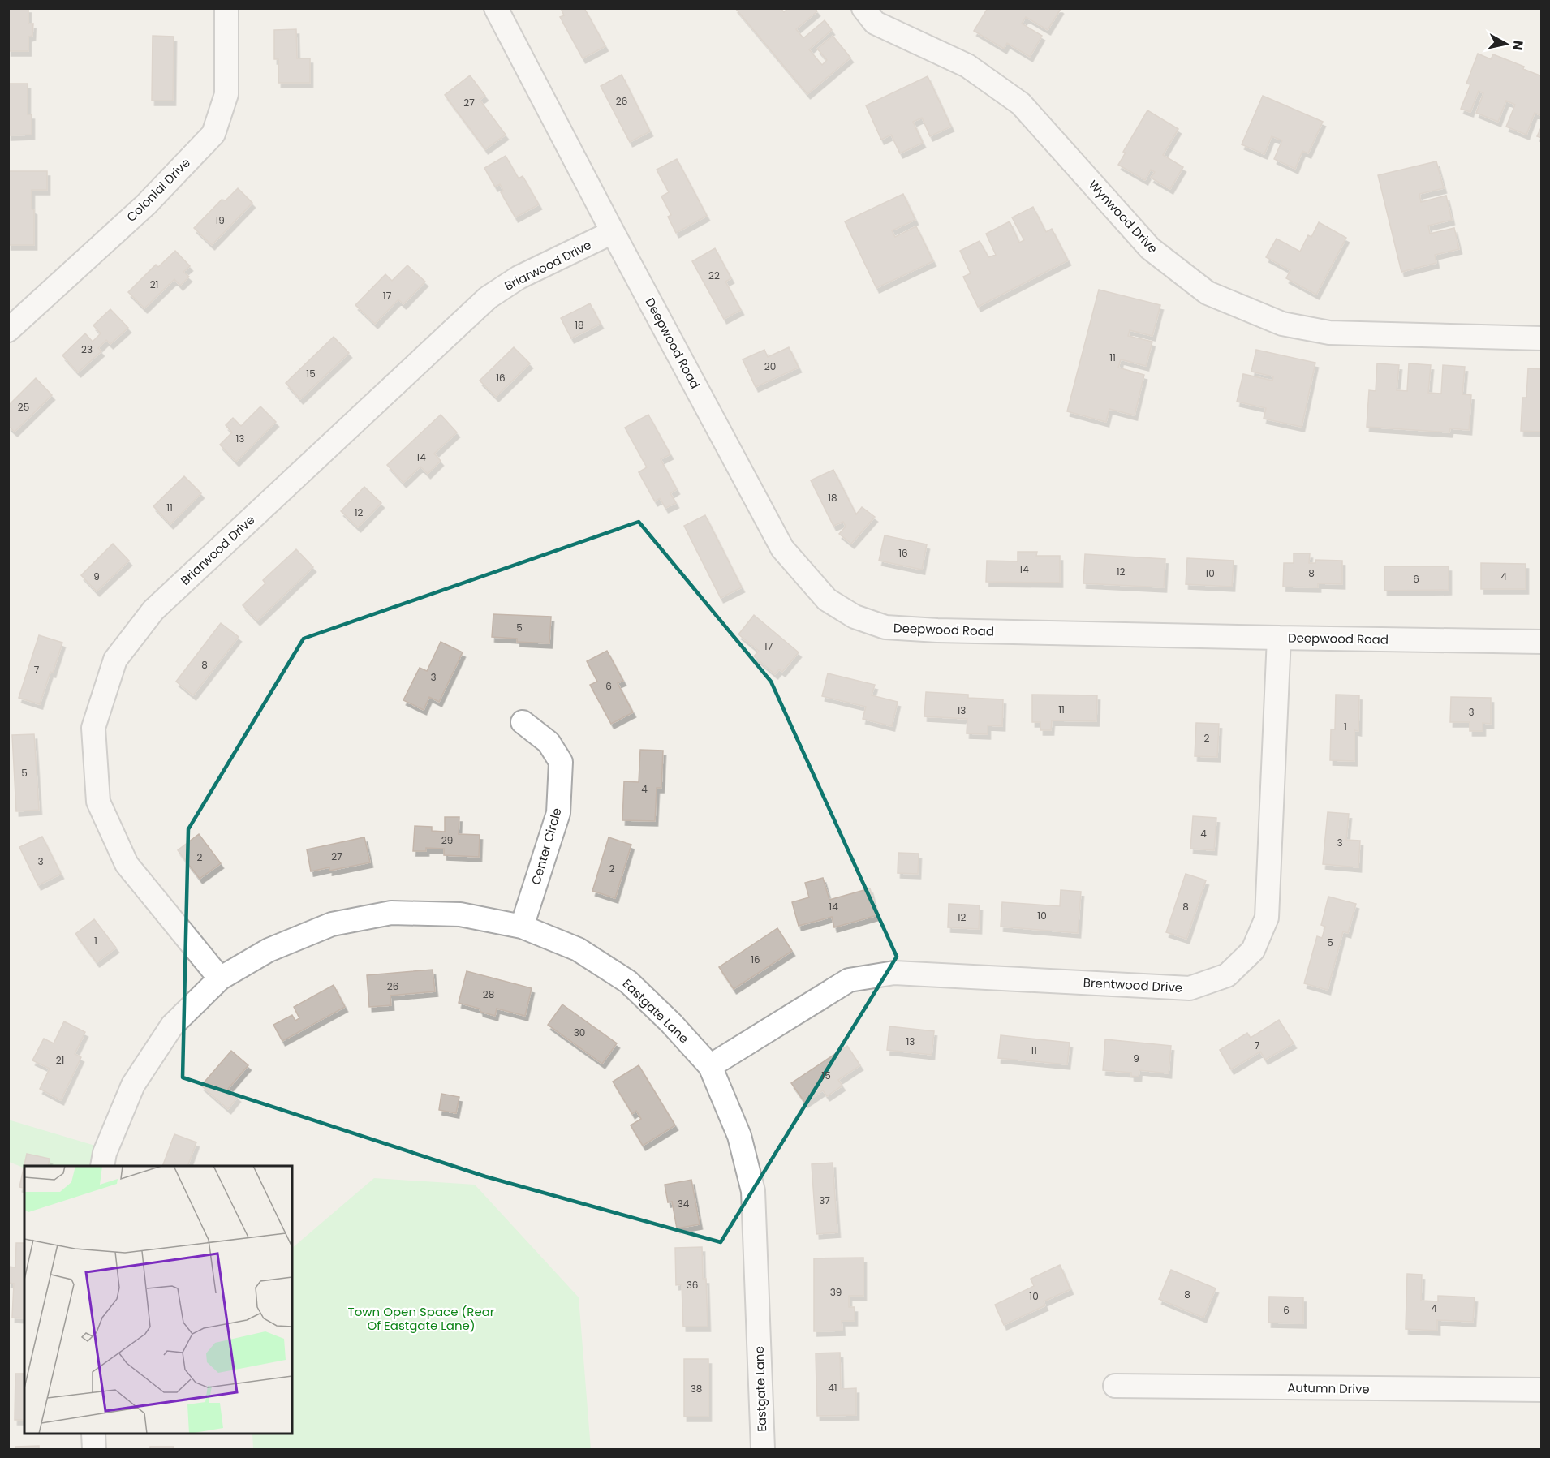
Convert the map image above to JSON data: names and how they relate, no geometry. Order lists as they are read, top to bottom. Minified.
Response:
{"streets":{"street":["Colonial Drive","Wynwood Drive","Briarwood Drive","Deepwood Road","Center Circle","Brentwood Drive","Eastgate Lane","Autumn Drive"]},"crossings":[["Briarwood Drive","Deepwood Road"],["Briarwood Drive","Eastgate Lane"],["Deepwood Road","Brentwood Drive"],["Center Circle","Eastgate Lane"],["Brentwood Drive","Eastgate Lane"]],"parks":["Town Open Space (Rear Of Eastgate Lane)"],"house_numbers":["26","27","19","22","21","17","18","23","11","20","15","16","25","13","14","18","11","12","16","14","12","10","8","9","4","6","5","17","8","7","3","6","11","13","3","1","2","5","4","4","29","3","27","2","3","2","14","8","10","12","1","5","16","26","28","30","13","7","11","9","21","15","37","34","36","39","8","10","4","6","41","38"],"north":"right"}
